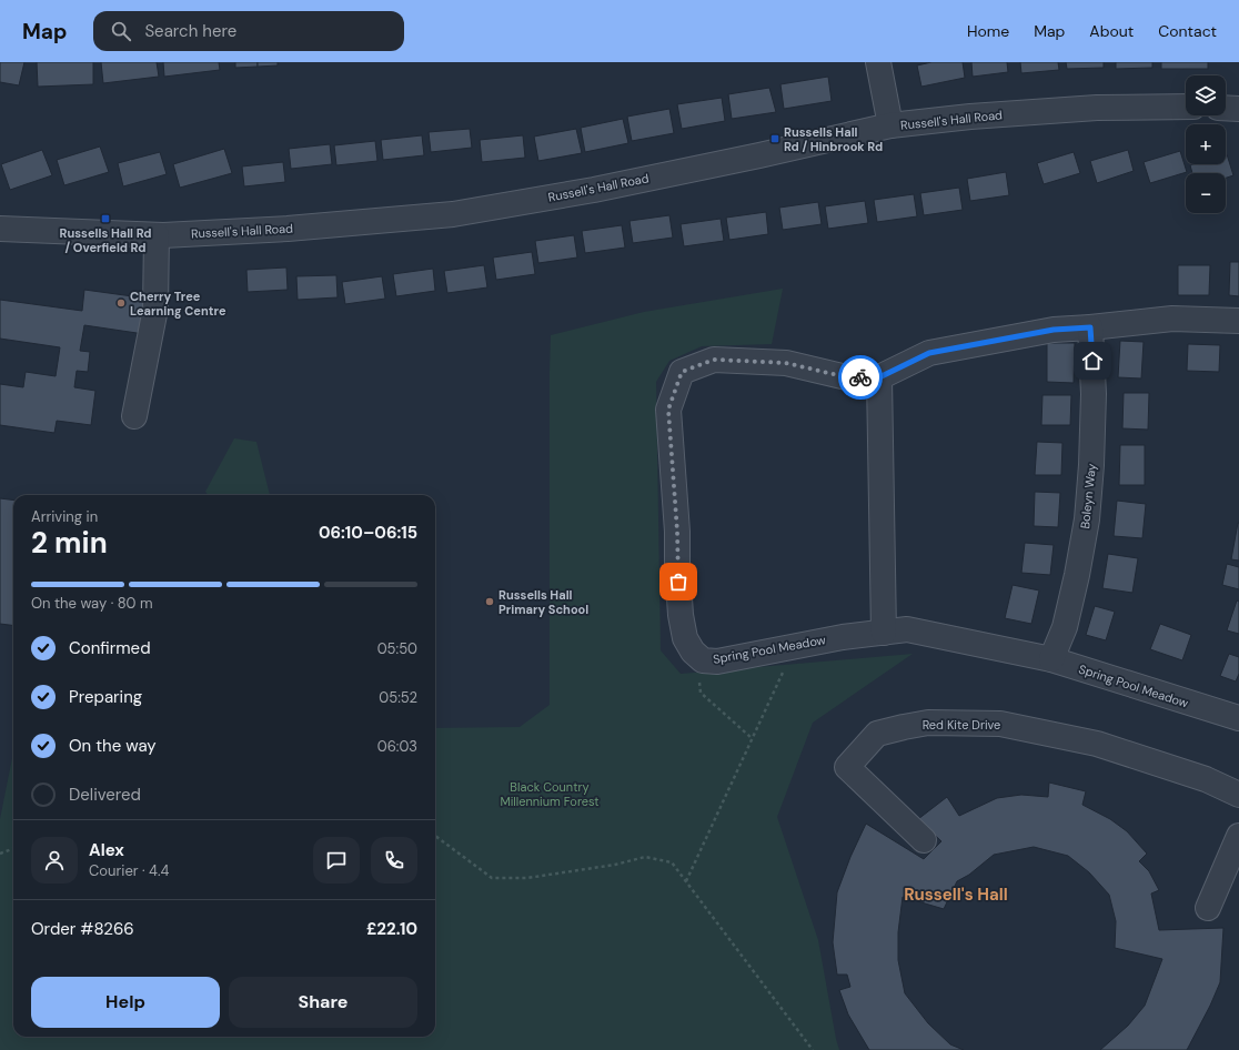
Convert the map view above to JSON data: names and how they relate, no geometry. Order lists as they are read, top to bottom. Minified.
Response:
{"streets":{"street":["Russell's Hall Road","Boleyn Way","Spring Pool Meadow","Red Kite Drive"]},"crossings":[["Boleyn Way","Spring Pool Meadow"]],"districts":["Russell's Hall"],"parks":["Black Country Millennium Forest"],"places":{"transit":["Russells Hall Rd / Hinbrook Rd","Russells Hall Rd / Overfield Rd"],"other":["Cherry Tree Learning Centre","Russells Hall Primary School"]},"page":{"header":"Map","search":"Search here","nav":["Home","Map","About","Contact"],"map_buttons":["+","−"],"heading":["2 min","Arriving in","06:10–06:15"],"panel":["Alex","Courier · 4.4","Order #8266","£22.10"],"bar":"On the way · 80 m","list":[["Confirmed","05:50"],["Preparing","05:52"],["On the way","06:03"],"Delivered"],"buttons":["Help","Share"]}}
